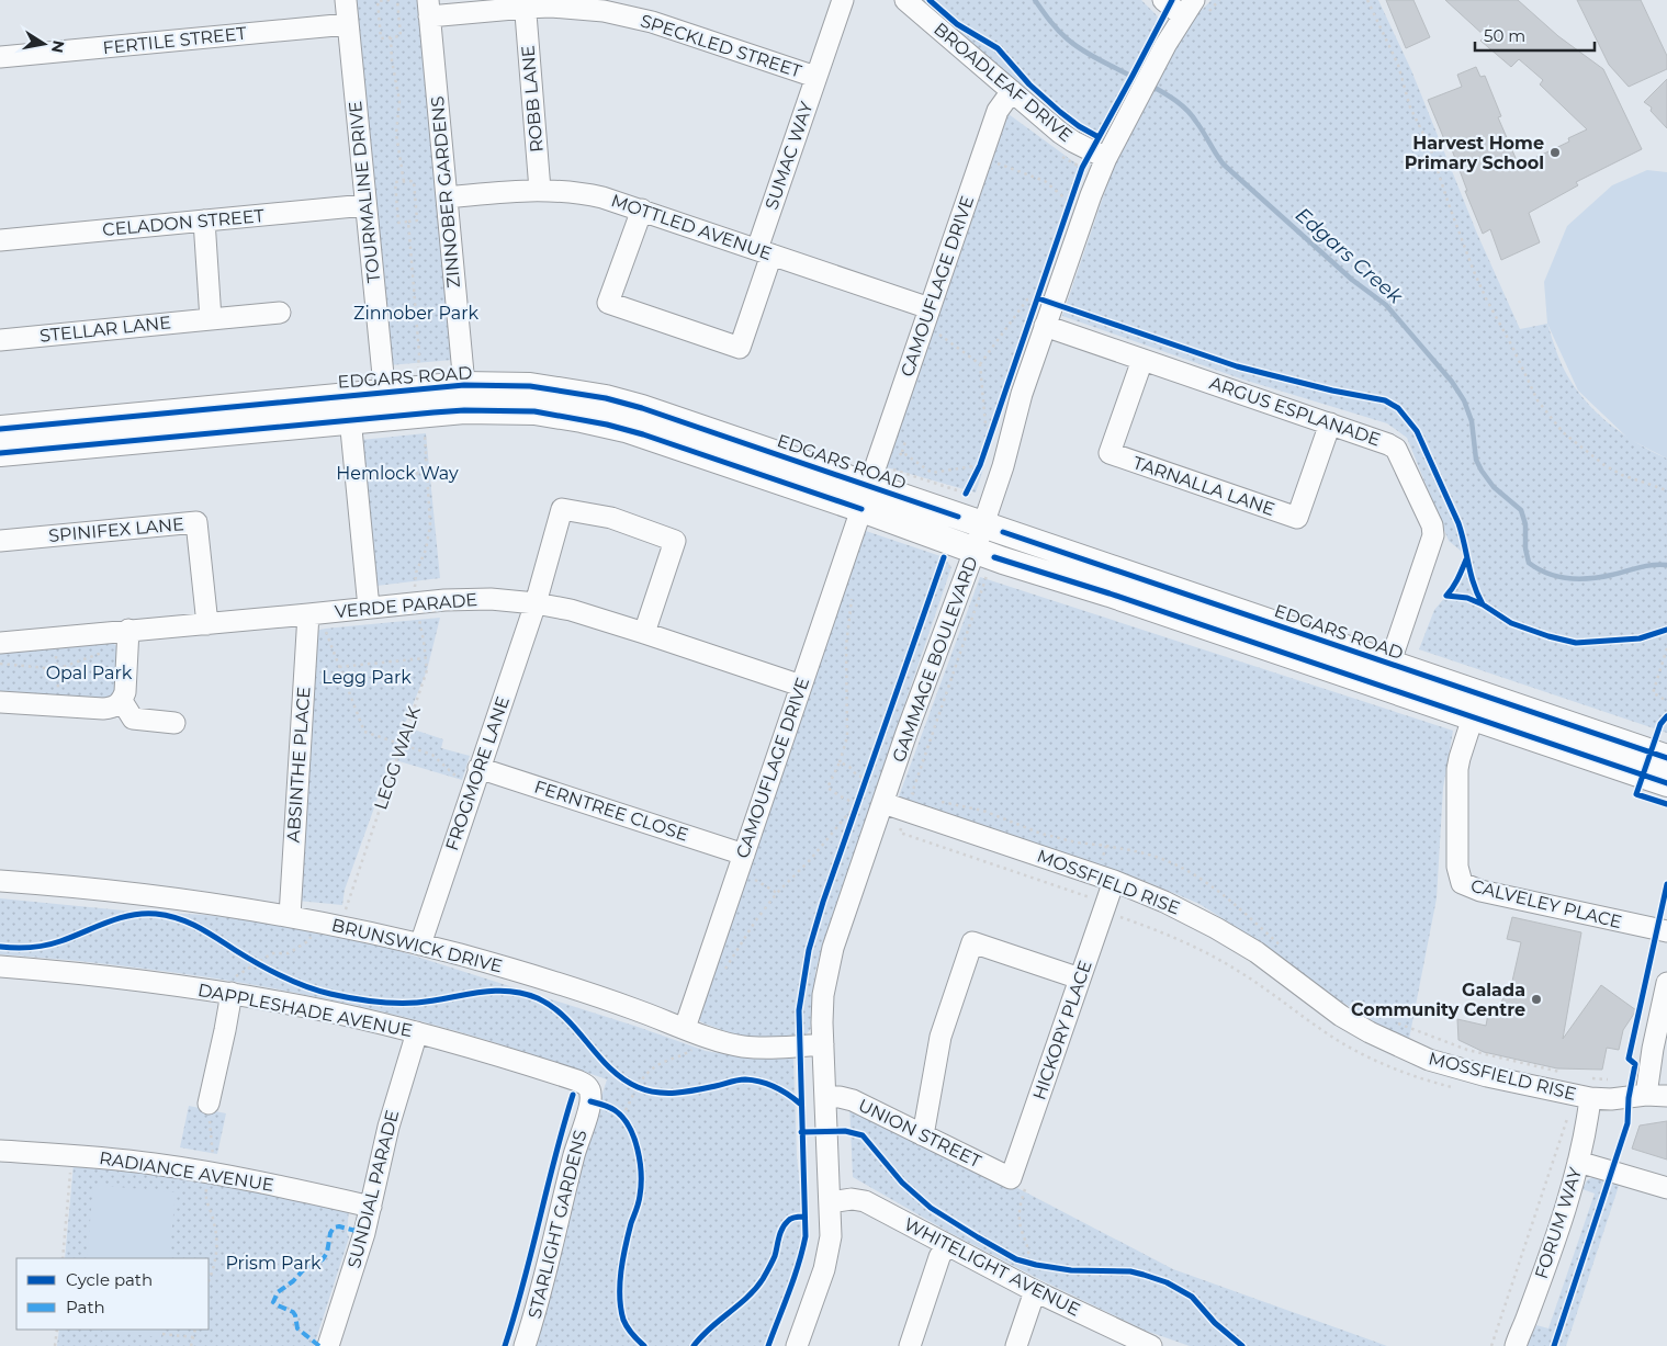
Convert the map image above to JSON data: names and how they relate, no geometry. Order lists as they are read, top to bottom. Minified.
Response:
{"streets":{"main road":["EDGARS ROAD"],"street":["FERTILE STREET","SPECKLED STREET","BROADLEAF DRIVE","ROBB LANE","SUMAC WAY","TOURMALINE DRIVE","ZINNOBER GARDENS","CELADON STREET","MOTTLED AVENUE","CAMOUFLAGE DRIVE","STELLAR LANE","ARGUS ESPLANADE","TARNALLA LANE","SPINIFEX LANE","VERDE PARADE","GAMMAGE BOULEVARD","ABSINTHE PLACE","FROGMORE LANE","FERNTREE CLOSE","MOSSFIELD RISE","CALVELEY PLACE","BRUNSWICK DRIVE","DAPPLESHADE AVENUE","HICKORY PLACE","UNION STREET","RADIANCE AVENUE","SUNDIAL PARADE","FORUM WAY","STARLIGHT GARDENS","WHITELIGHT AVENUE"],"path":["LEGG WALK"]},"crossings":[["FERTILE STREET","TOURMALINE DRIVE"],["SPECKLED STREET","ROBB LANE"],["SPECKLED STREET","SUMAC WAY"],["SPECKLED STREET","ZINNOBER GARDENS"],["BROADLEAF DRIVE","CAMOUFLAGE DRIVE"],["BROADLEAF DRIVE","GAMMAGE BOULEVARD"],["ROBB LANE","MOTTLED AVENUE"],["SUMAC WAY","MOTTLED AVENUE"],["TOURMALINE DRIVE","CELADON STREET"],["TOURMALINE DRIVE","EDGARS ROAD"],["ZINNOBER GARDENS","MOTTLED AVENUE"],["ZINNOBER GARDENS","EDGARS ROAD"],["MOTTLED AVENUE","CAMOUFLAGE DRIVE"],["CAMOUFLAGE DRIVE","EDGARS ROAD"],["CAMOUFLAGE DRIVE","VERDE PARADE"],["CAMOUFLAGE DRIVE","FERNTREE CLOSE"],["CAMOUFLAGE DRIVE","BRUNSWICK DRIVE"],["EDGARS ROAD","ARGUS ESPLANADE"],["EDGARS ROAD","GAMMAGE BOULEVARD"],["EDGARS ROAD","LEGG WALK"],["EDGARS ROAD","CALVELEY PLACE"],["ARGUS ESPLANADE","TARNALLA LANE"],["ARGUS ESPLANADE","GAMMAGE BOULEVARD"],["SPINIFEX LANE","VERDE PARADE"],["VERDE PARADE","LEGG WALK"],["VERDE PARADE","ABSINTHE PLACE"],["VERDE PARADE","FROGMORE LANE"],["GAMMAGE BOULEVARD","MOSSFIELD RISE"],["GAMMAGE BOULEVARD","BRUNSWICK DRIVE"],["GAMMAGE BOULEVARD","UNION STREET"],["GAMMAGE BOULEVARD","WHITELIGHT AVENUE"],["ABSINTHE PLACE","BRUNSWICK DRIVE"],["FROGMORE LANE","FERNTREE CLOSE"],["FROGMORE LANE","BRUNSWICK DRIVE"],["MOSSFIELD RISE","HICKORY PLACE"],["MOSSFIELD RISE","FORUM WAY"],["DAPPLESHADE AVENUE","SUNDIAL PARADE"],["DAPPLESHADE AVENUE","STARLIGHT GARDENS"],["HICKORY PLACE","UNION STREET"],["RADIANCE AVENUE","SUNDIAL PARADE"]],"water":["Edgars Creek"],"parks":["Zinnober Park","Hemlock Way","Opal Park","Legg Park","Prism Park"],"places":["Harvest Home Primary School","Galada Community Centre"],"legend":["Cycle path","Path"],"scale_bar":"50 m","north":"right"}
